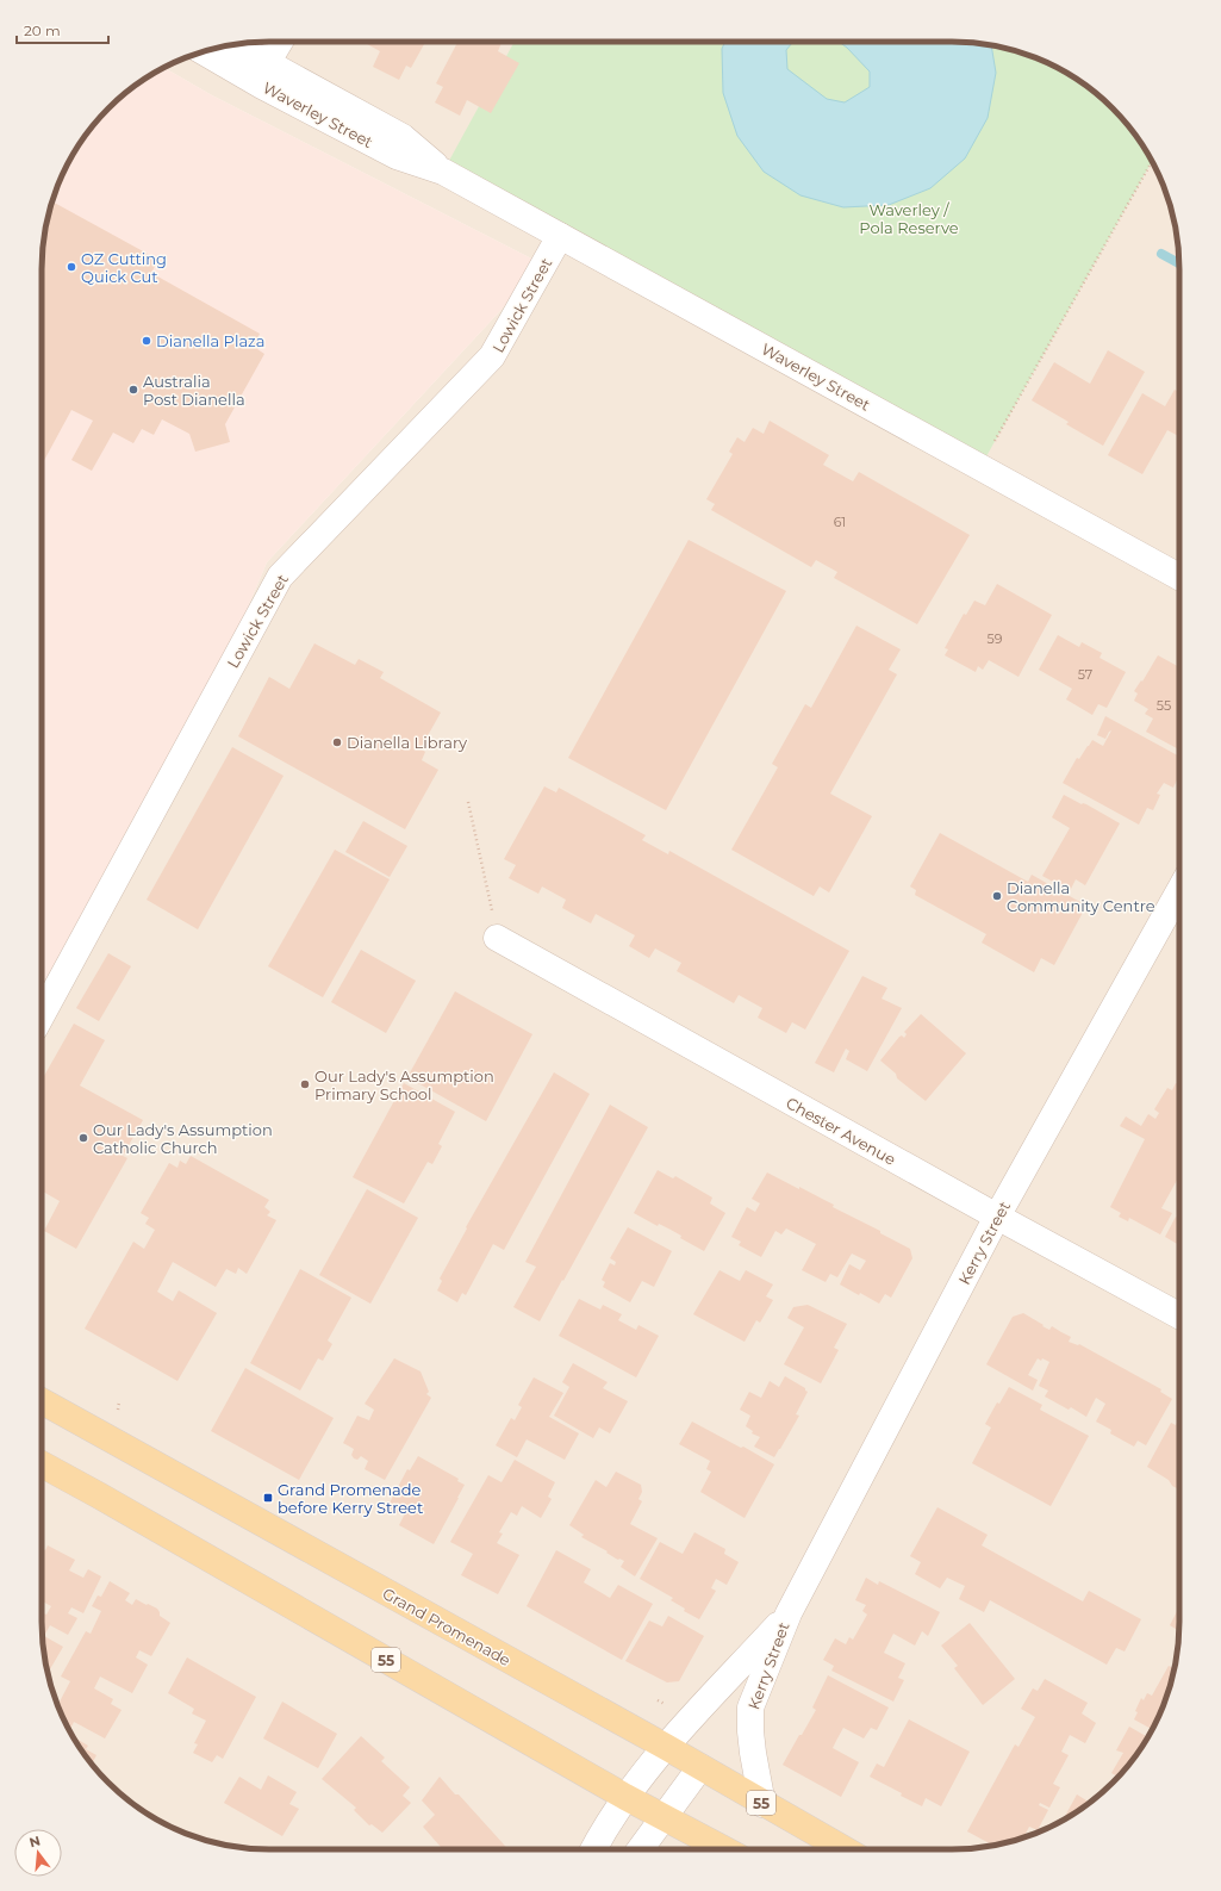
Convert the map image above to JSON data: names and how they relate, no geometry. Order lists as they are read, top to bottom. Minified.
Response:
{"streets":{"main road":["Grand Promenade","55"],"street":["Waverley Street","Lowick Street","Chester Avenue","Kerry Street"]},"crossings":[["Waverley Street","Lowick Street"],["Chester Avenue","Kerry Street"],["Kerry Street","Grand Promenade"],["Kerry Street","55"]],"parks":["Waverley / Pola Reserve"],"places":{"other":["OZ Cutting Quick Cut","Dianella Plaza","Australia Post Dianella","Dianella Library","Dianella Community Centre","Our Lady's Assumption Primary School","Our Lady's Assumption Catholic Church"],"transit":["Grand Promenade before Kerry Street"]},"house_numbers":["61","59","57","55"],"scale_bar":"20 m","north":"top"}
